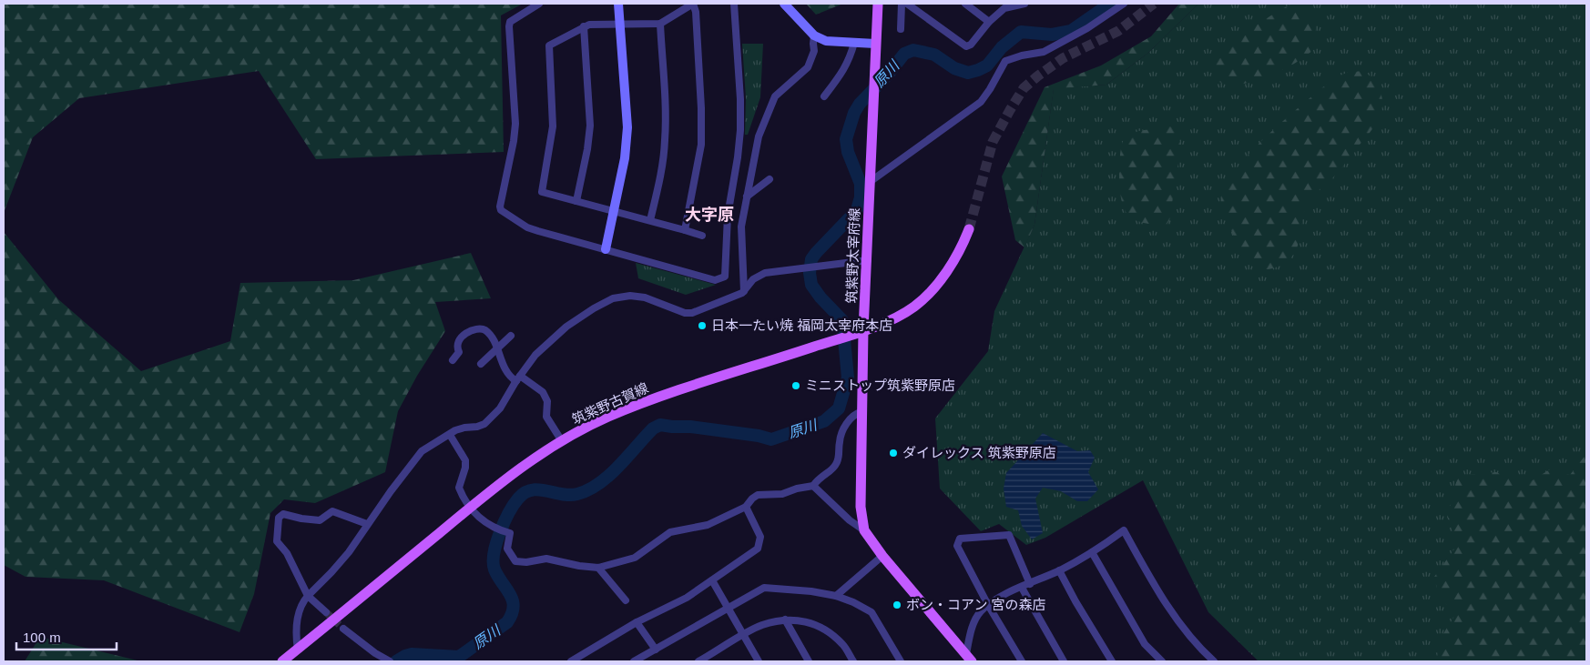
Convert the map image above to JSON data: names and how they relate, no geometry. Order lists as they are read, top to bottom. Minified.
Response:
{"streets":{"main road":["筑紫野太宰府線","筑紫野古賀線"]},"crossings":[["筑紫野太宰府線","筑紫野古賀線"]],"districts":["大字原"],"water":["原川"],"places":["日本一たい焼 福岡太宰府本店","ミニストップ筑紫野原店","ダイレックス 筑紫野原店","ボン・コアン 宮の森店"],"scale_bar":"100 m"}
